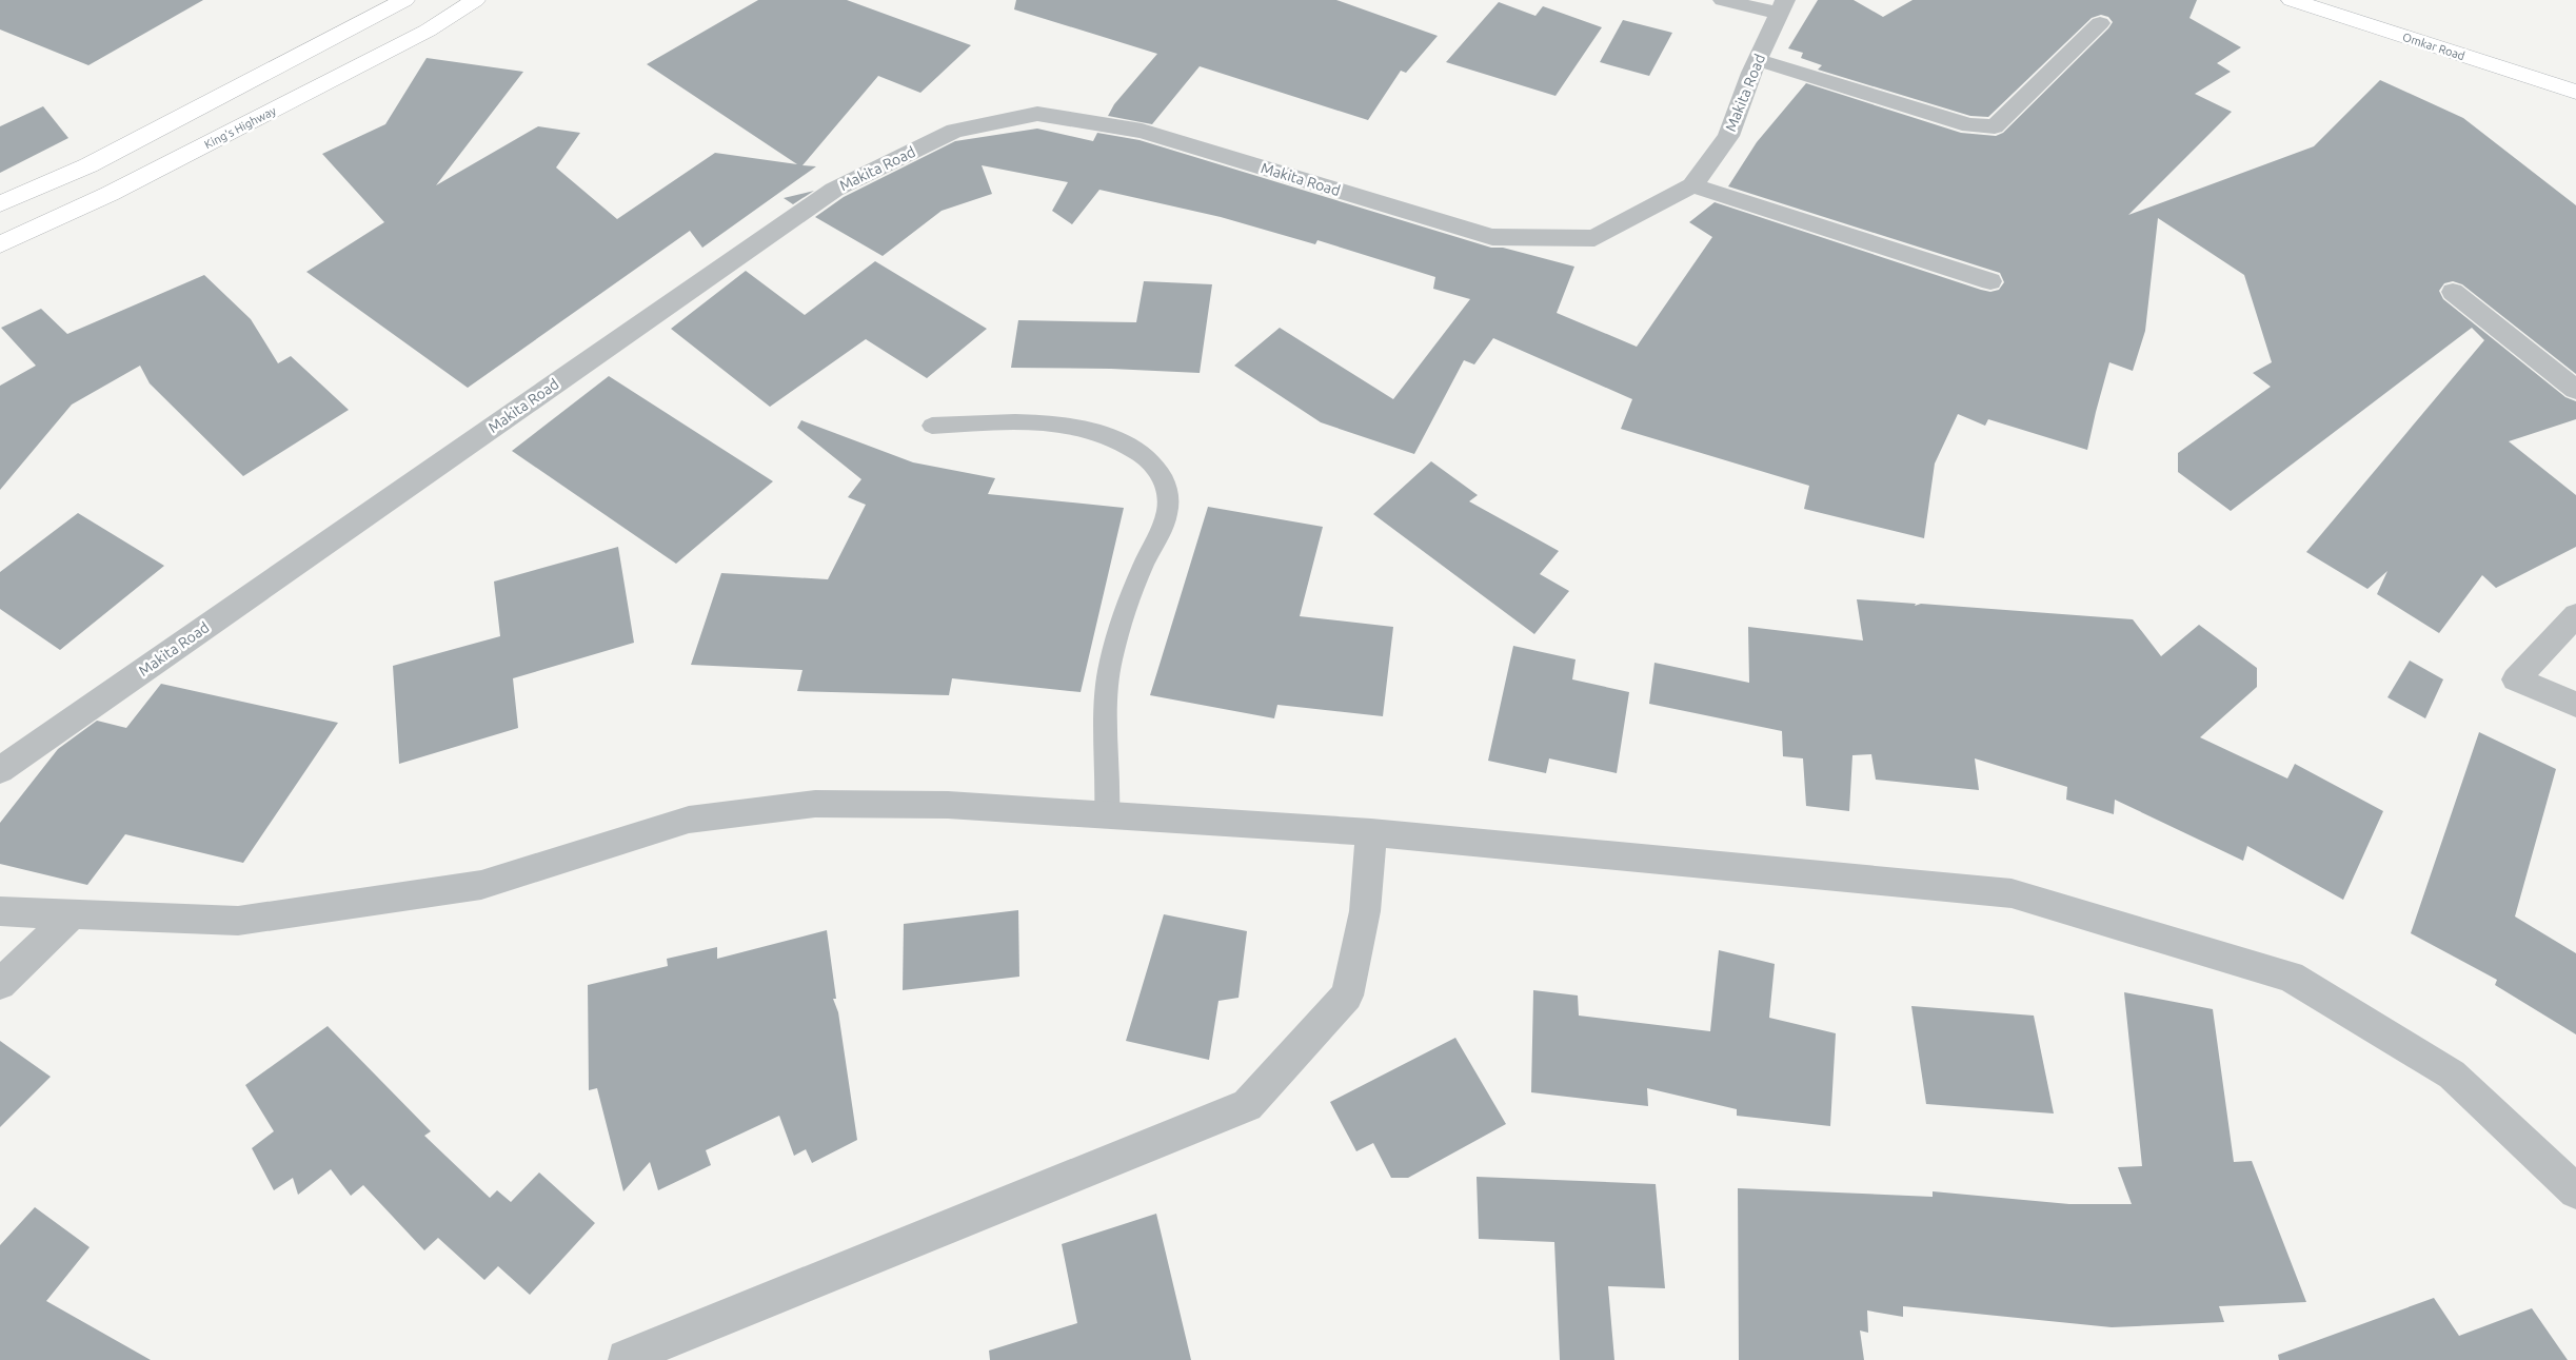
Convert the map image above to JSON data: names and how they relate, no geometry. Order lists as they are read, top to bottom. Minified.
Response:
{"streets":{"main road":["Omkar Road","King's Highway"],"street":["Makita Road"]}}
